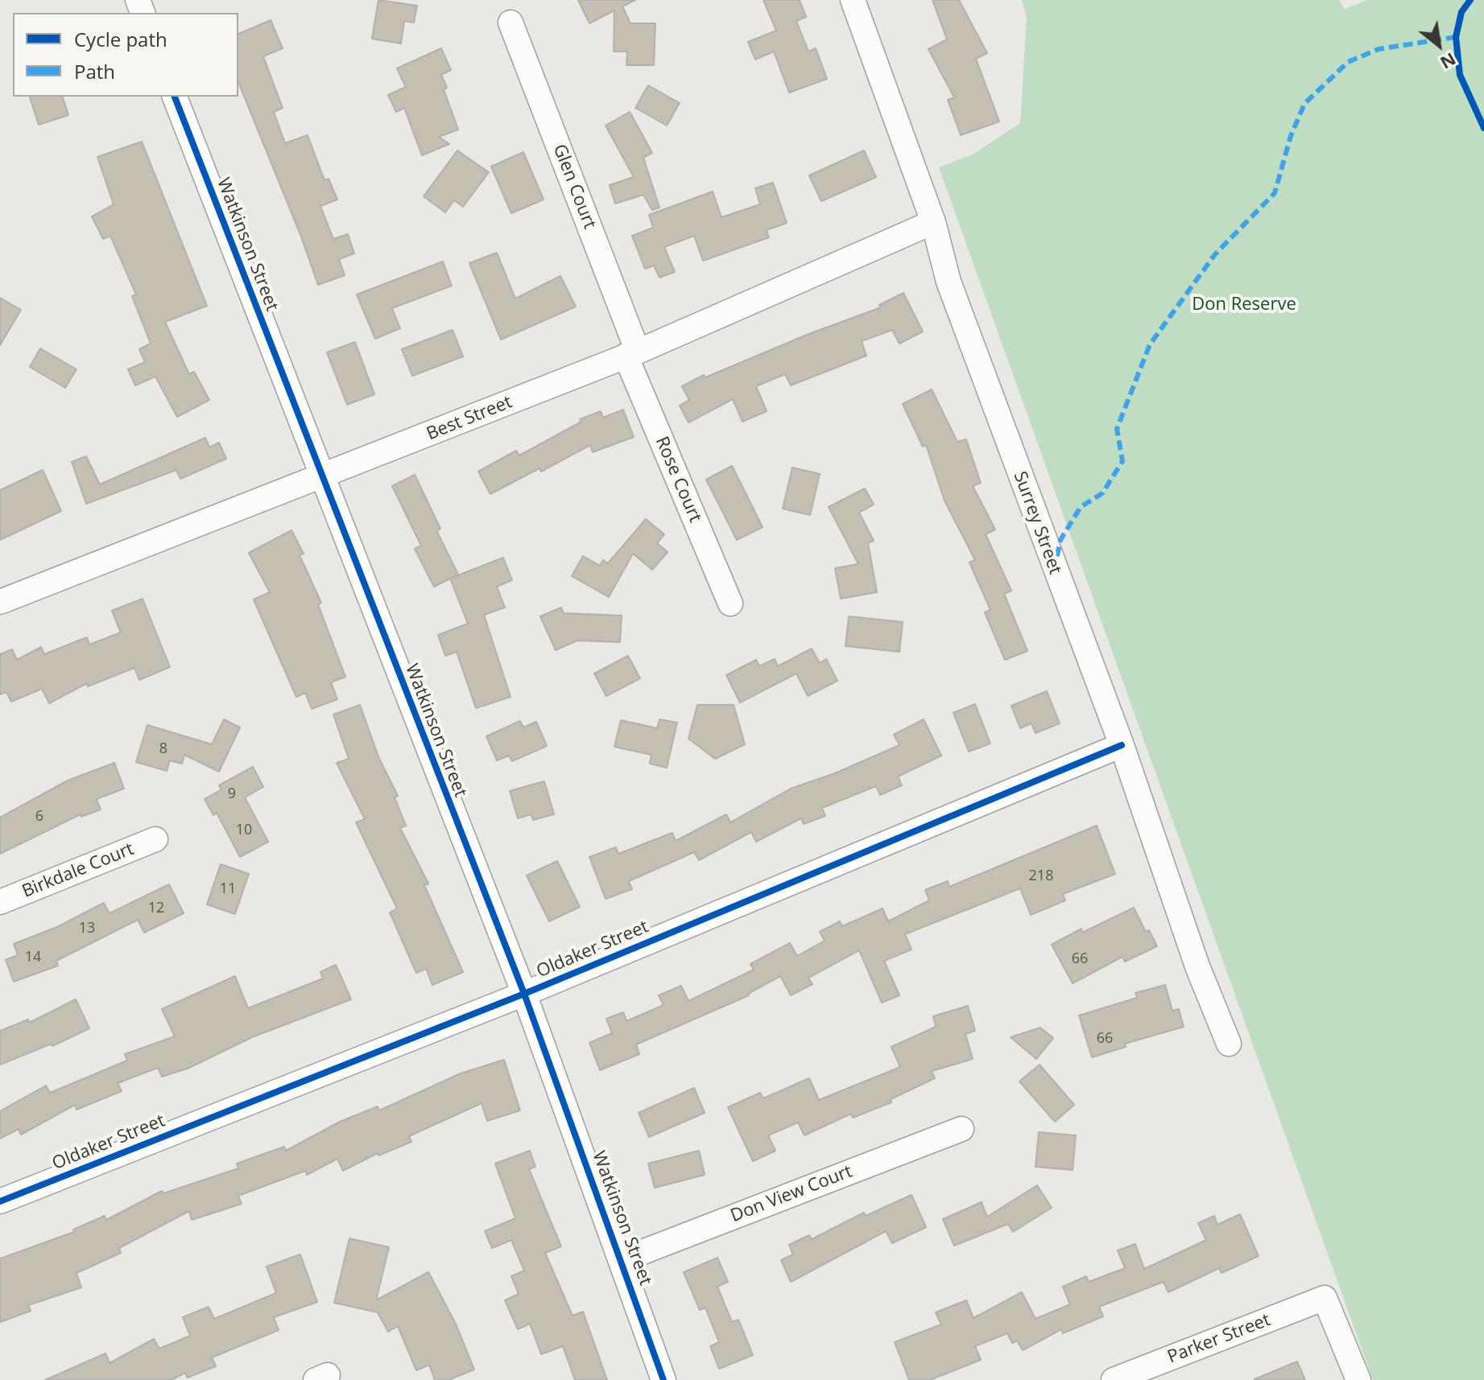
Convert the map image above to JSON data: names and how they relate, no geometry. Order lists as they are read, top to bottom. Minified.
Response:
{"streets":{"street":["Glen Court","Watkinson Street","Best Street","Rose Court","Surrey Street","Birkdale Court","Oldaker Street","Don View Court","Parker Street"]},"crossings":[["Glen Court","Best Street"],["Glen Court","Rose Court"],["Watkinson Street","Best Street"],["Watkinson Street","Oldaker Street"],["Watkinson Street","Don View Court"],["Best Street","Rose Court"],["Best Street","Surrey Street"],["Surrey Street","Oldaker Street"]],"parks":["Don Reserve"],"house_numbers":["8","9","6","10","218","11","12","13","14","66","66"],"legend":["Cycle path","Path"],"north":"bottom right"}
